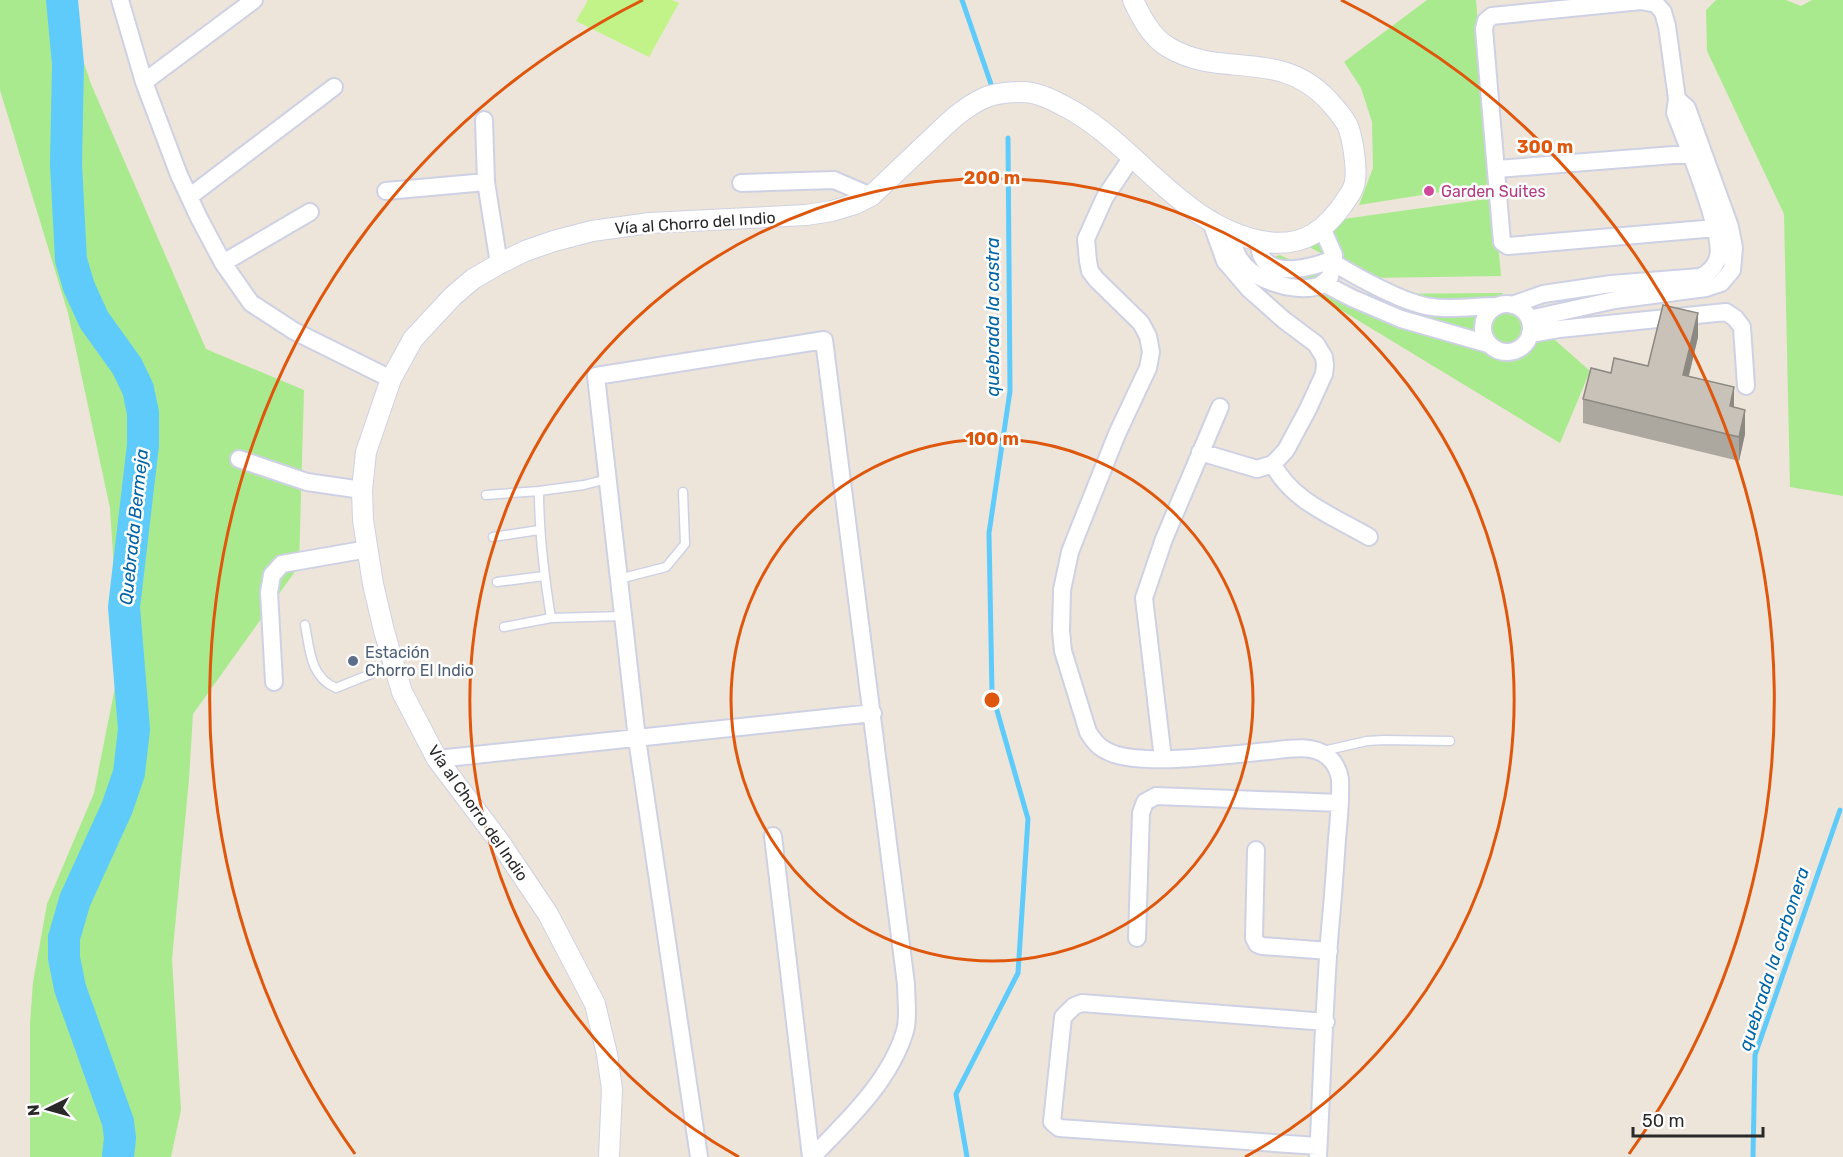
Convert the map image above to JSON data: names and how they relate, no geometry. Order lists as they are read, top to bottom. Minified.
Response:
{"streets":{"street":["Vía al Chorro del Indio"]},"water":["quebrada la castra","Quebrada Bermeja","quebrada la carbonera"],"places":["Garden Suites","Estación Chorro El Indio"],"scale_bar":"50 m","north":"left","rings":["300 m","200 m","100 m"]}
